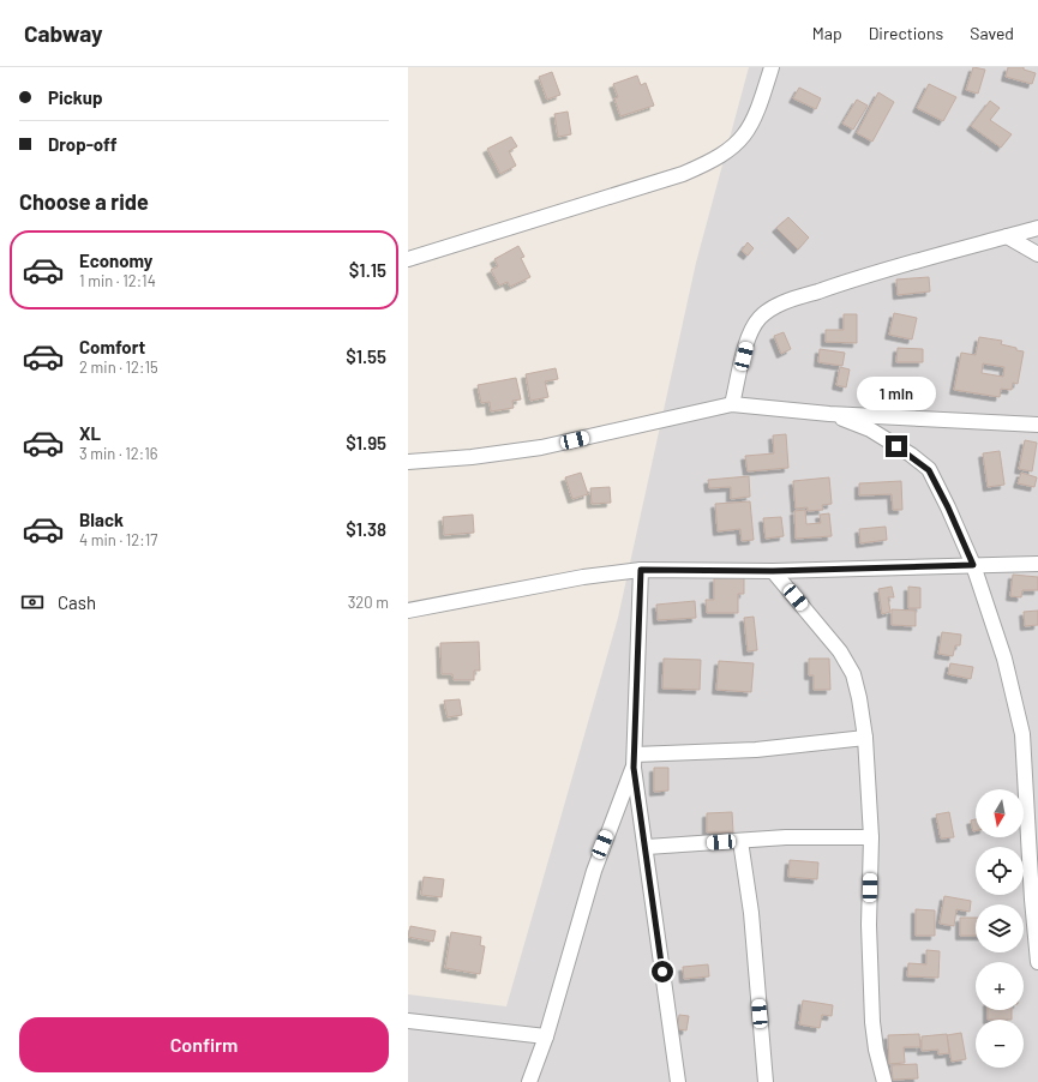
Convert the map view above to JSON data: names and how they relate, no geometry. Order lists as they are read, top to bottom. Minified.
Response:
{"north":"bottom","page":{"header":"Cabway","nav":["Map","Directions","Saved"],"banner":["Pickup","Drop-off"],"heading":"Choose a ride","list":[{"name":"Economy","note":"1 min · 12:14","value":"$1.15"},{"name":"Comfort","note":"2 min · 12:15","value":"$1.55"},{"name":"XL","note":"3 min · 12:16","value":"$1.95"},{"name":"Black","note":"4 min · 12:17","value":"$1.38"}],"bubble":"1 min","pay":["Cash","320 m"],"map_buttons":["+","−"],"buttons":"Confirm"}}
